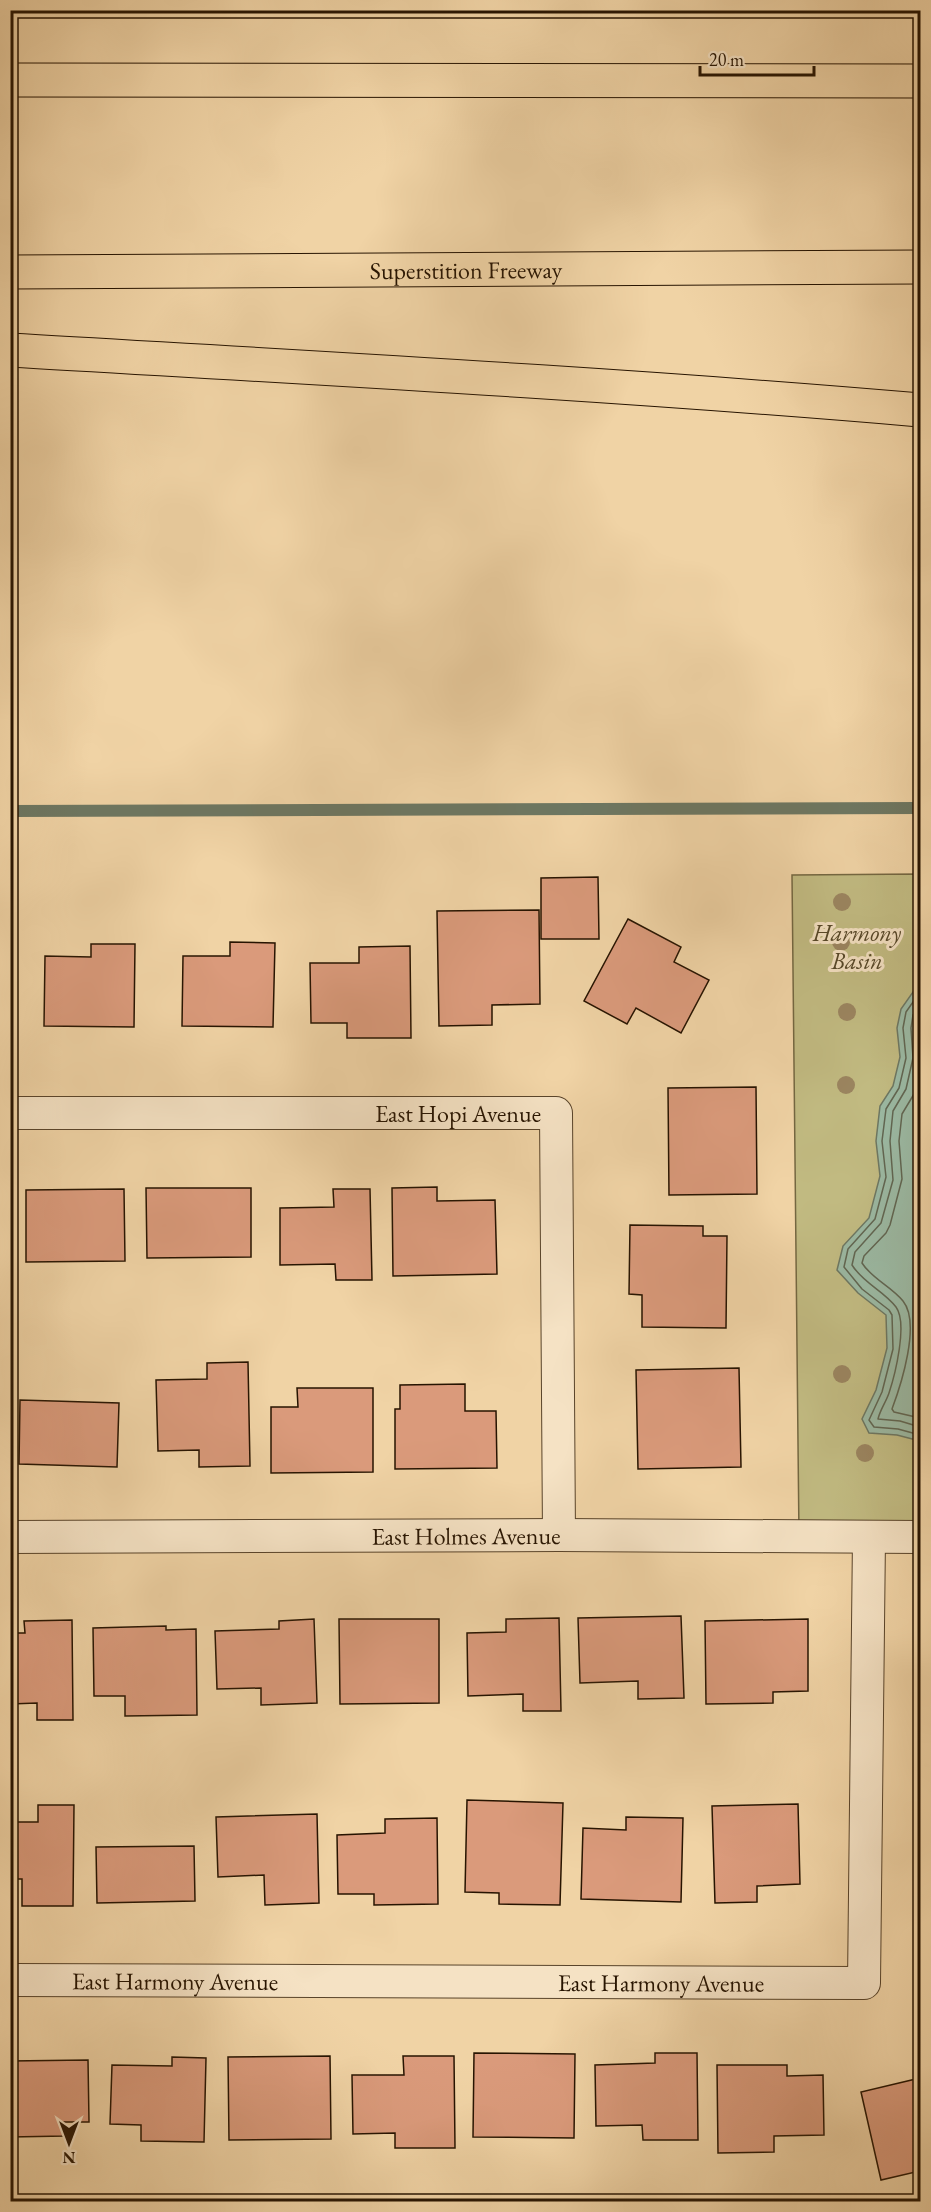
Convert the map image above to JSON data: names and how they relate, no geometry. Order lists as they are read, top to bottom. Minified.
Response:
{"streets":{"highway":["Superstition Freeway"],"street":["East Hopi Avenue","East Holmes Avenue","East Harmony Avenue"]},"crossings":[["East Hopi Avenue","East Holmes Avenue"],["East Holmes Avenue","East Harmony Avenue"]],"parks":["Harmony Basin"],"scale_bar":"20 m","north":"bottom"}
